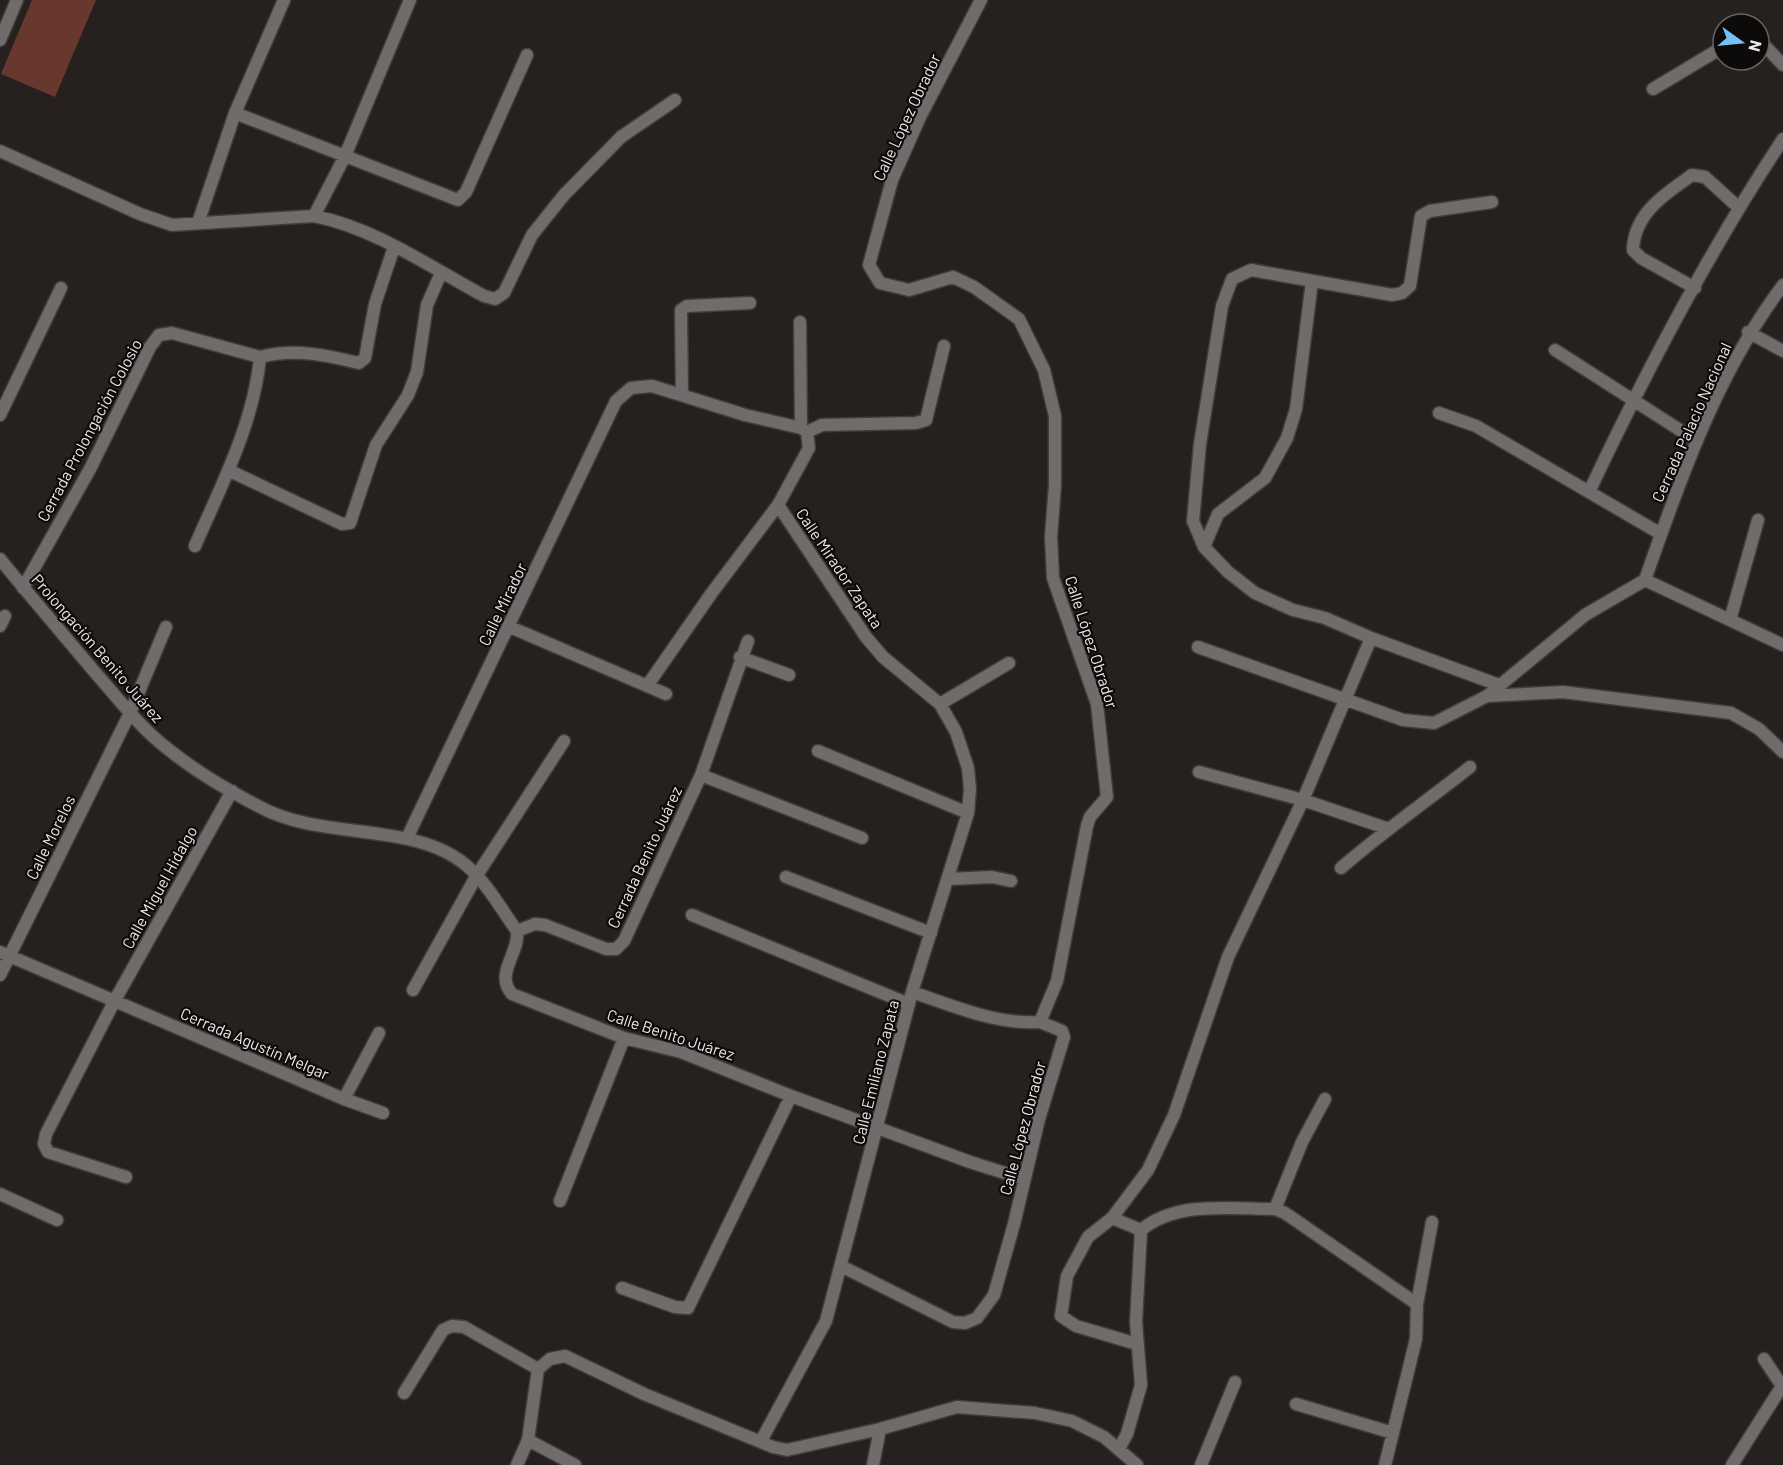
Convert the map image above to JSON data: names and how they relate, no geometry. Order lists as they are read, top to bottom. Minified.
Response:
{"streets":{"street":["Calle López Obrador","Cerrada Palacio Nacional","Cerrada Prolongación Colosio","Calle Mirador Zapata","Calle Mirador","Prolongación Benito Juárez","Calle Morelos","Cerrada Benito Juárez","Calle Miguel Hidalgo","Calle Benito Juárez","Cerrada Agustín Melgar","Calle Emiliano Zapata"]},"crossings":[["Calle López Obrador","Calle Benito Juárez"],["Calle López Obrador","Calle Emiliano Zapata"],["Cerrada Prolongación Colosio","Prolongación Benito Juárez"],["Calle Mirador Zapata","Calle Emiliano Zapata"],["Calle Mirador","Prolongación Benito Juárez"],["Prolongación Benito Juárez","Calle Morelos"],["Prolongación Benito Juárez","Calle Miguel Hidalgo"],["Calle Morelos","Cerrada Agustín Melgar"],["Cerrada Benito Juárez","Calle Benito Juárez"],["Calle Miguel Hidalgo","Cerrada Agustín Melgar"],["Calle Benito Juárez","Calle Emiliano Zapata"]],"north":"right"}
